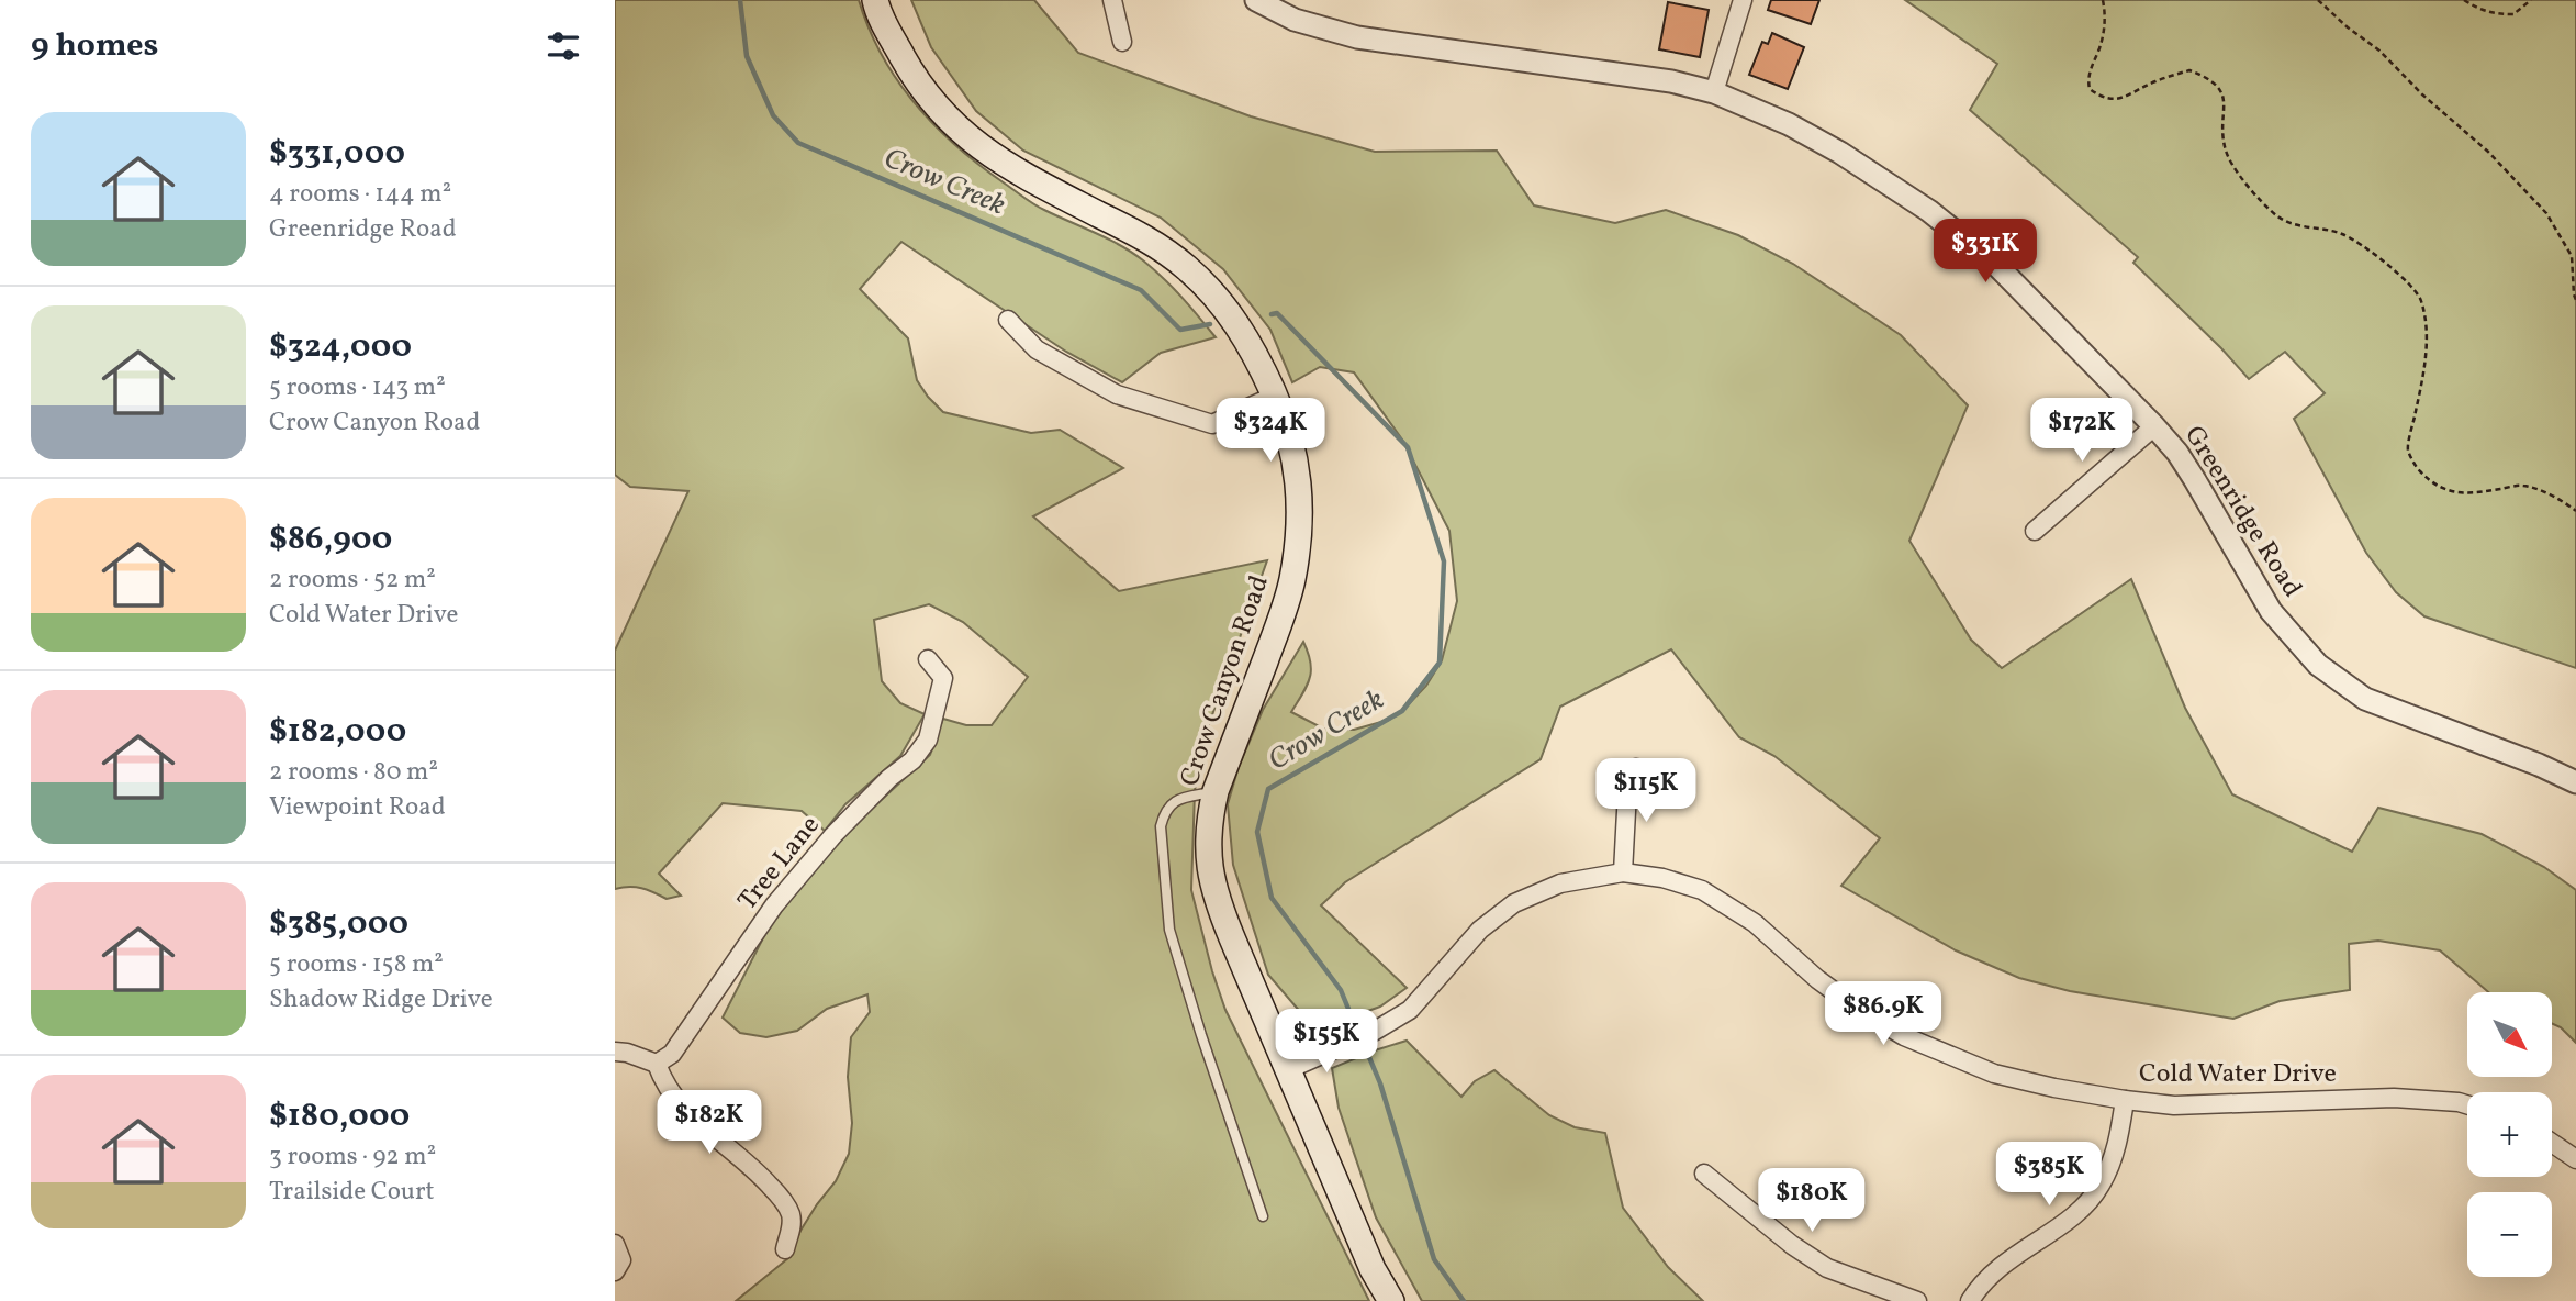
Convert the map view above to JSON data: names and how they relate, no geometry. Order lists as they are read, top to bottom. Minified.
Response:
{"streets":{"main road":["Crow Canyon Road"],"street":["Greenridge Road","Tree Lane","Cold Water Drive"]},"crossings":[["Crow Canyon Road","Cold Water Drive"]],"water":["Crow Creek"],"north":"bottom right","page":{"heading":"9 homes","list":[{"name":"$331,000","note":"4 rooms · 144 m² · Greenridge Road"},{"name":"$324,000","note":"5 rooms · 143 m² · Crow Canyon Road"},{"name":"$86,900","note":"2 rooms · 52 m² · Cold Water Drive"},{"name":"$182,000","note":"2 rooms · 80 m² · Viewpoint Road"},{"name":"$385,000","note":"5 rooms · 158 m² · Shadow Ridge Drive"},{"name":"$180,000","note":"3 rooms · 92 m² · Trailside Court"}],"price":["$331K","$324K","$172K","$115K","$86.9K","$155K","$182K","$385K","$180K"],"map_buttons":["+","−"]}}
